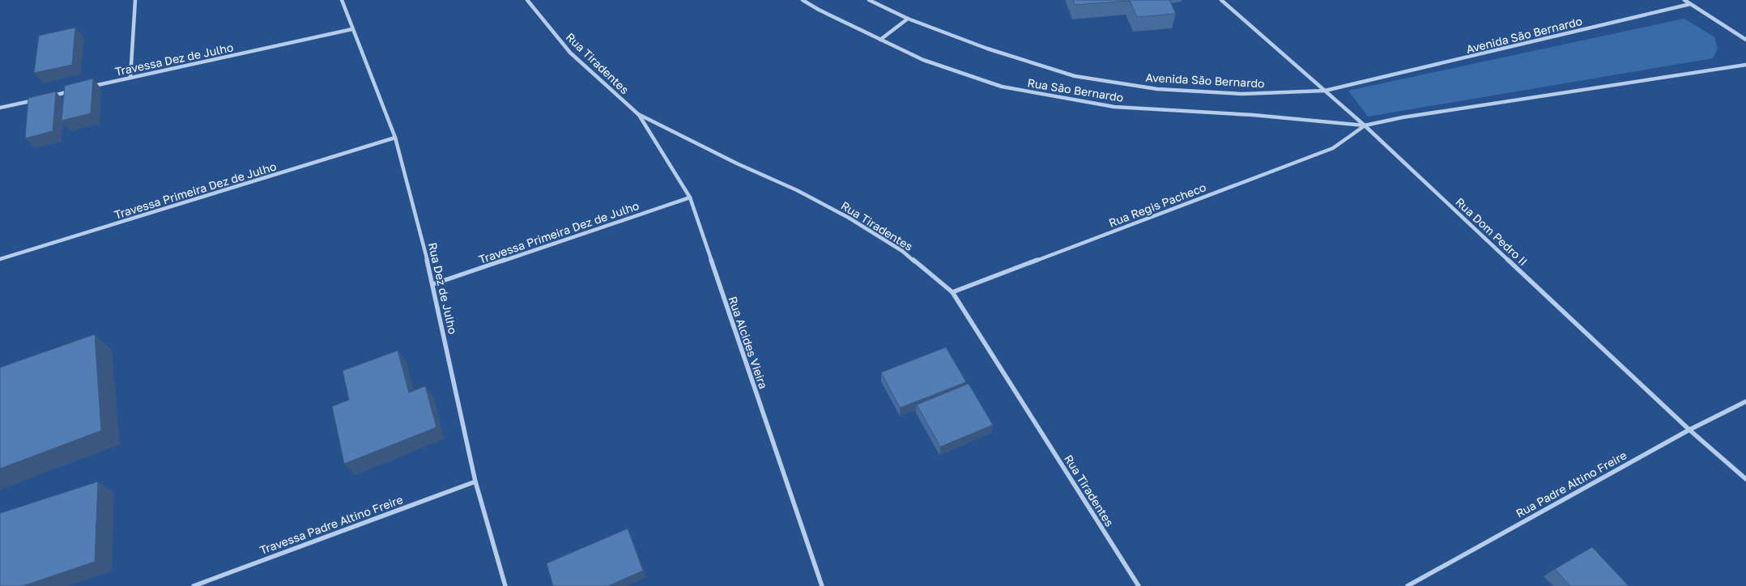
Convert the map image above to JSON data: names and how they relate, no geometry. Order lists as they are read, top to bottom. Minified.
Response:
{"streets":{"street":["Avenida São Bernardo","Travessa Dez de Julho","Rua Tiradentes","Rua São Bernardo","Travessa Primeira Dez de Julho","Rua Regis Pacheco","Rua Dom Pedro II","Rua Dez de Julho","Rua Alcides Vieira","Rua Padre Altino Freire","Travessa Padre Altino Freire"]},"crossings":[["Avenida São Bernardo","Rua Dom Pedro II"],["Travessa Dez de Julho","Rua Dez de Julho"],["Rua Tiradentes","Rua Regis Pacheco"],["Rua Tiradentes","Rua Alcides Vieira"],["Rua São Bernardo","Rua Regis Pacheco"],["Rua São Bernardo","Rua Dom Pedro II"],["Travessa Primeira Dez de Julho","Rua Dez de Julho"],["Travessa Primeira Dez de Julho","Rua Alcides Vieira"],["Rua Regis Pacheco","Rua Dom Pedro II"],["Rua Dom Pedro II","Rua Padre Altino Freire"],["Rua Dez de Julho","Travessa Padre Altino Freire"]]}
